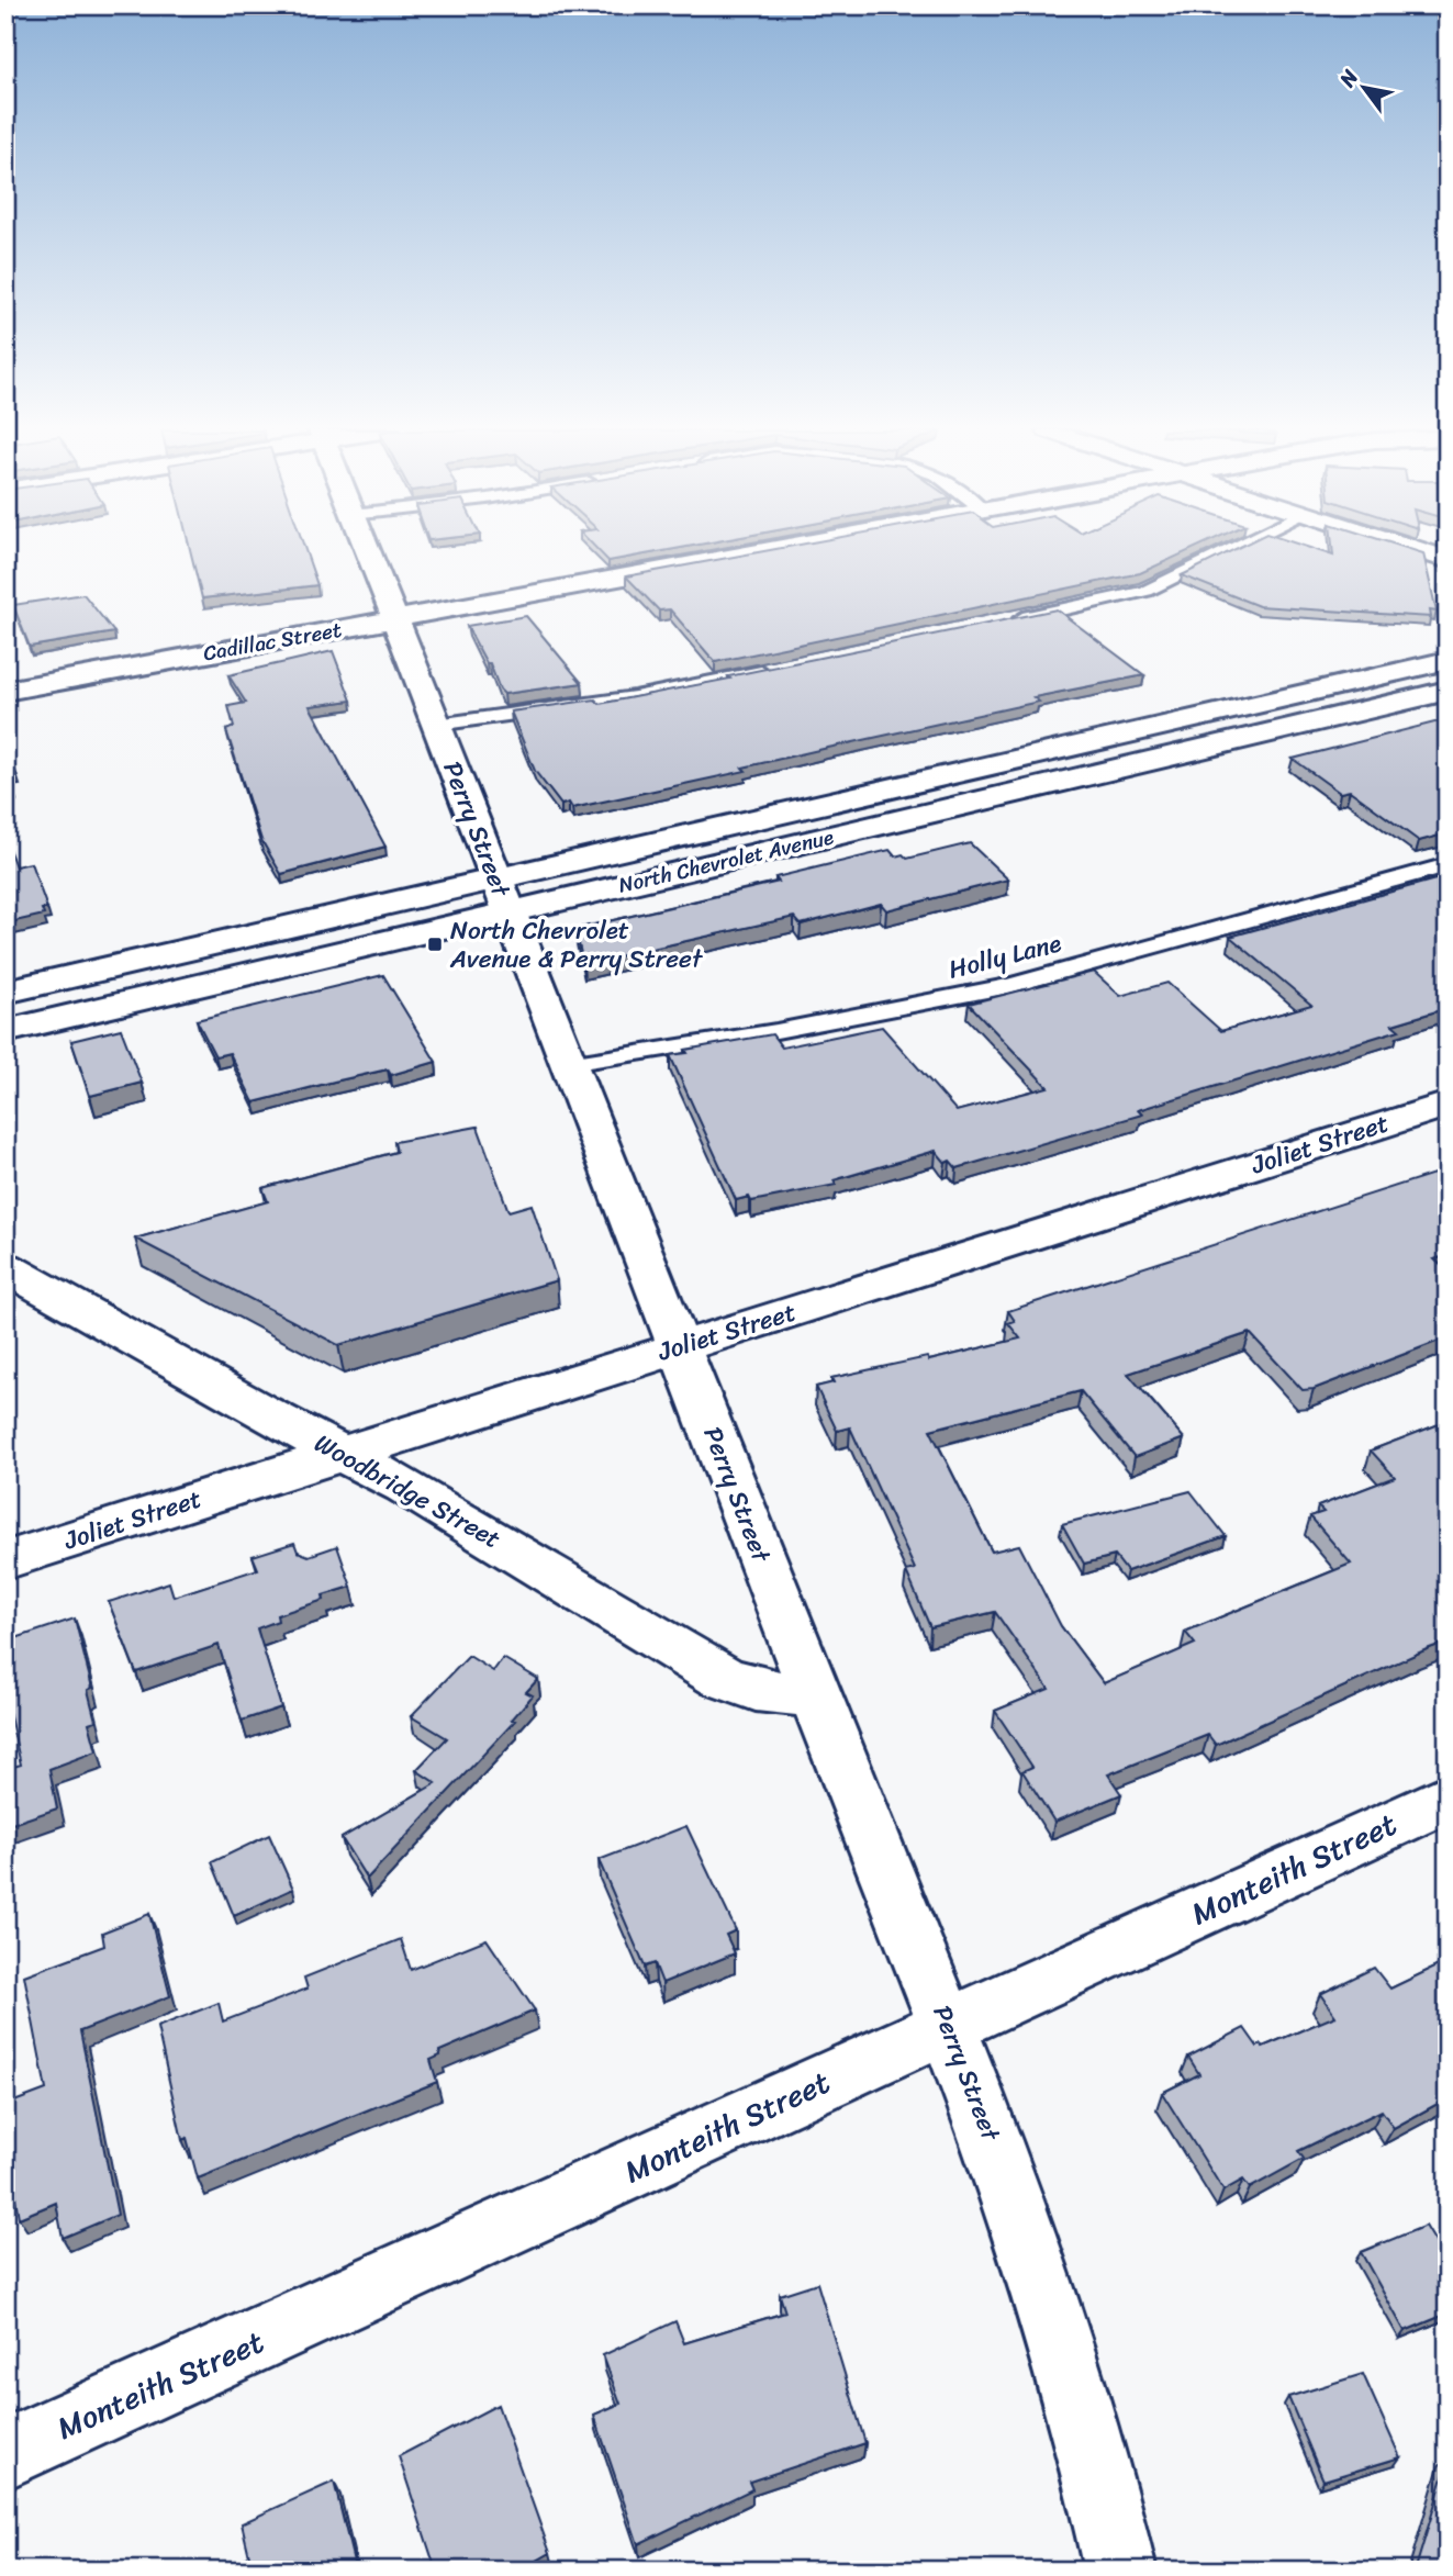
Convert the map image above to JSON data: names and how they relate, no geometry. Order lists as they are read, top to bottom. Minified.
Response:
{"streets":{"street":["Cadillac Street","Perry Street","North Chevrolet Avenue","Joliet Street","Woodbridge Street","Monteith Street"],"lane":["Holly Lane"]},"crossings":[["Cadillac Street","Perry Street"],["Perry Street","North Chevrolet Avenue"],["Perry Street","Holly Lane"],["Perry Street","Joliet Street"],["Perry Street","Woodbridge Street"],["Perry Street","Monteith Street"],["Joliet Street","Woodbridge Street"]],"places":{"transit":["North Chevrolet Avenue & Perry Street"]},"north":"top left"}
